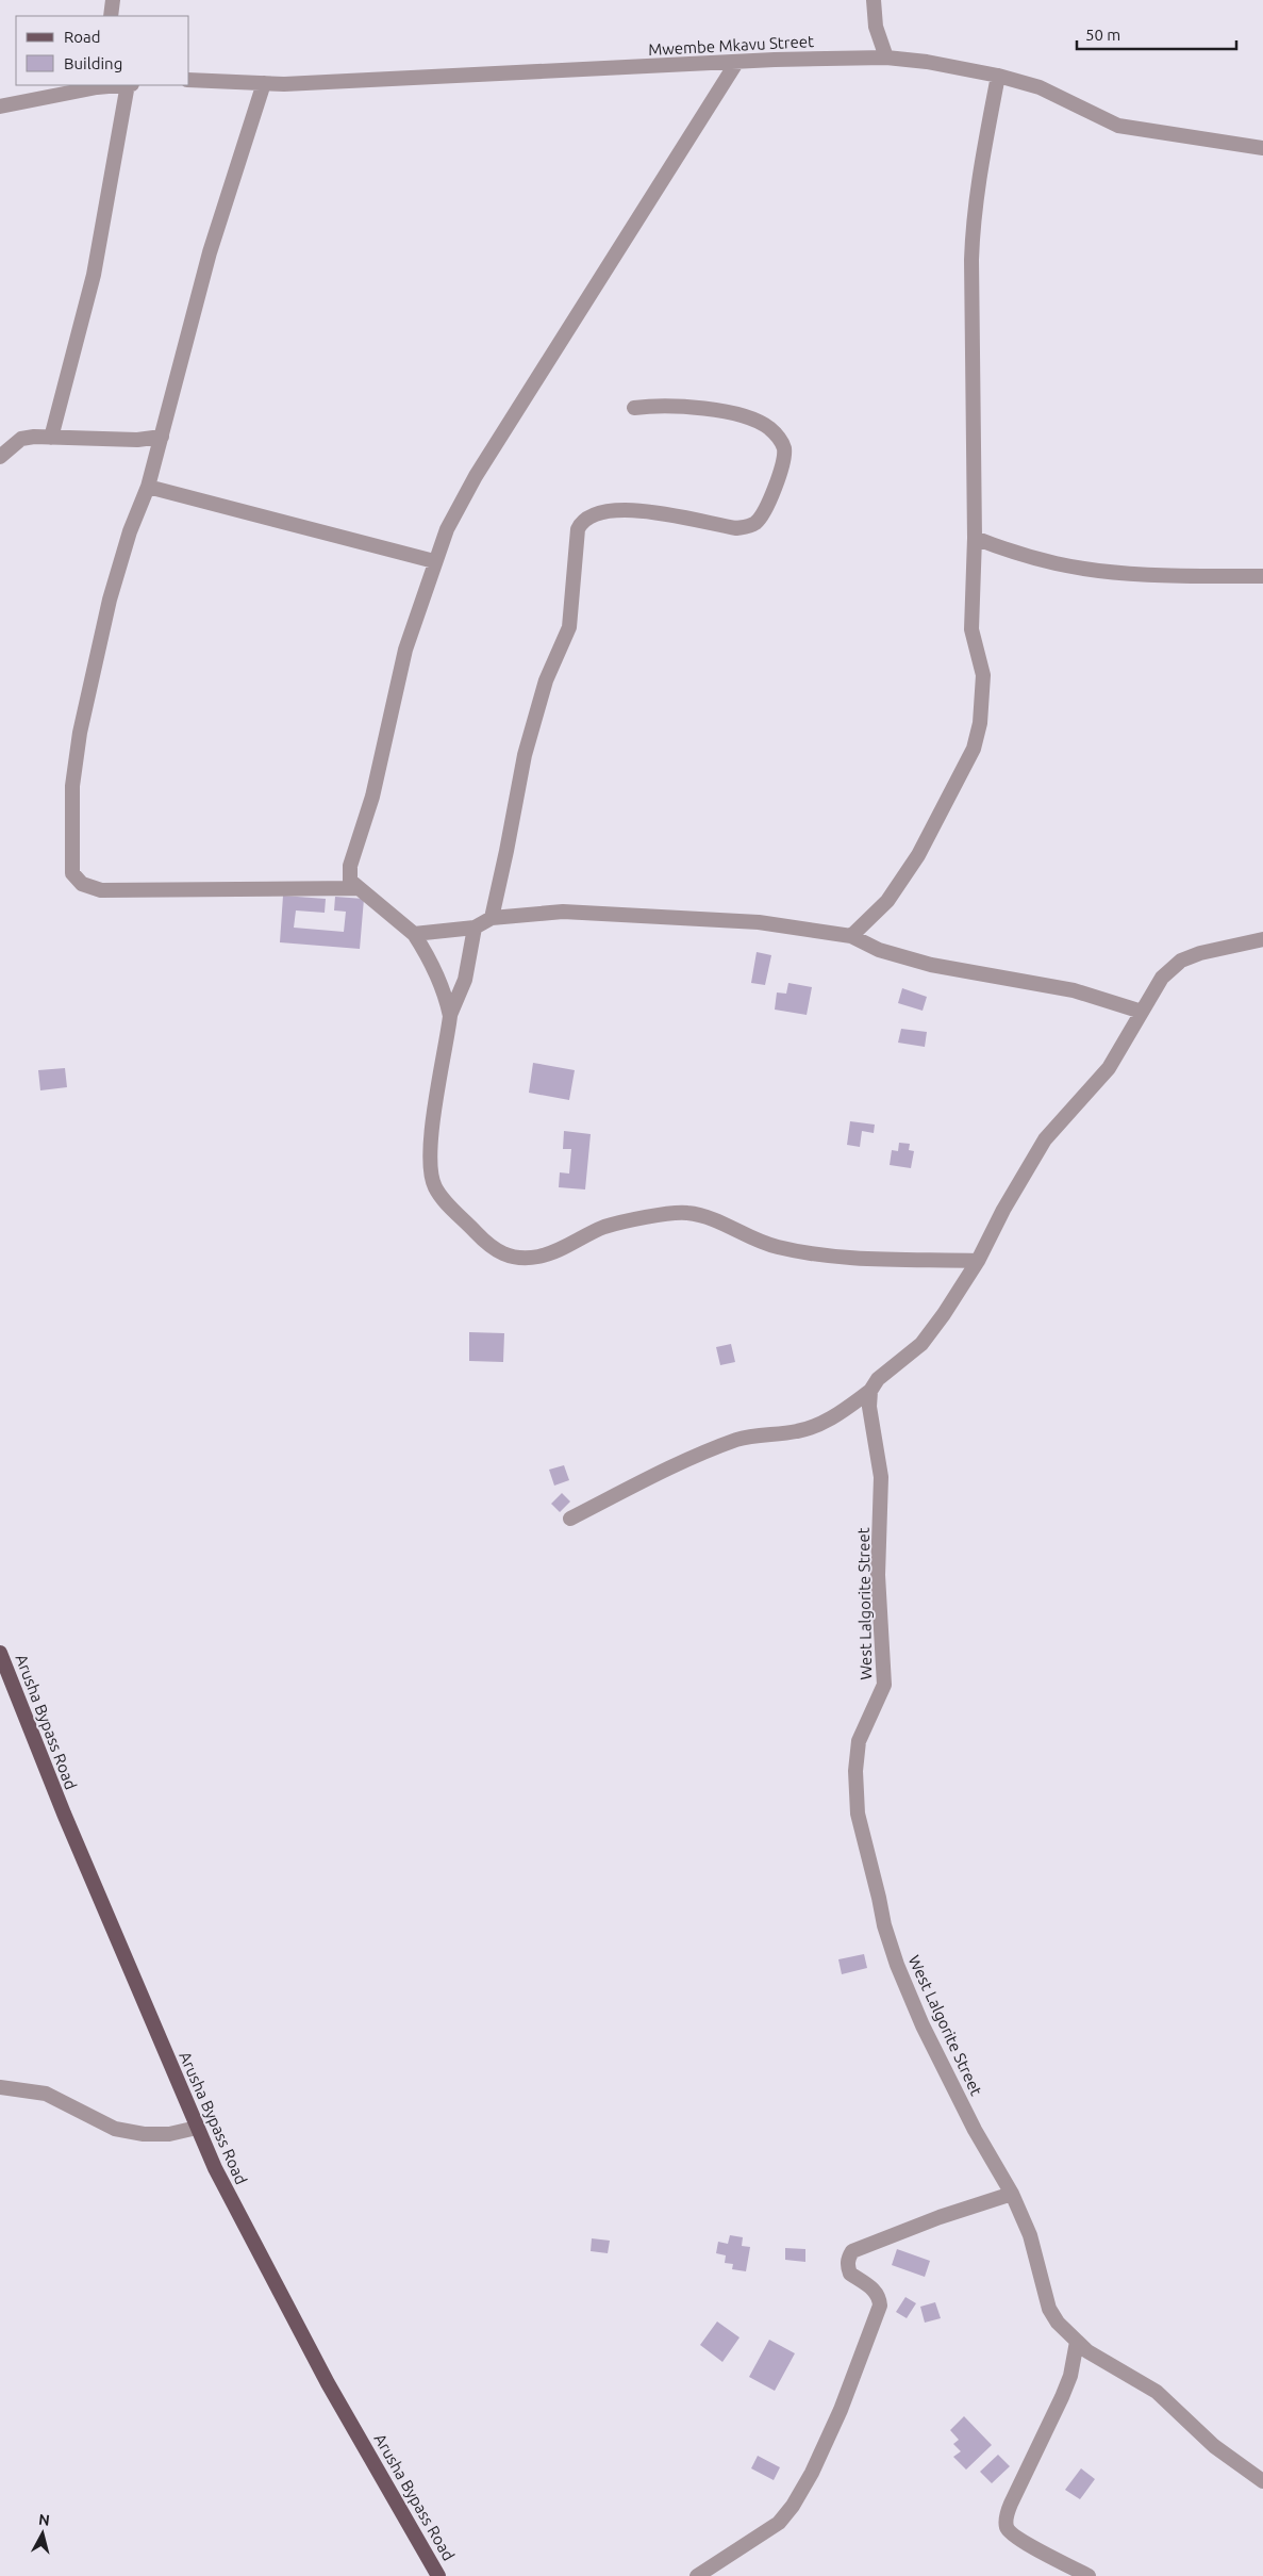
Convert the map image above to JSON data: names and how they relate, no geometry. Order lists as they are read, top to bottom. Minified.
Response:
{"streets":{"main road":["Arusha Bypass Road"],"street":["Mwembe Mkavu Street","West Lalgorite Street"]},"legend":["Road","Building"],"scale_bar":"50 m","north":"top"}
